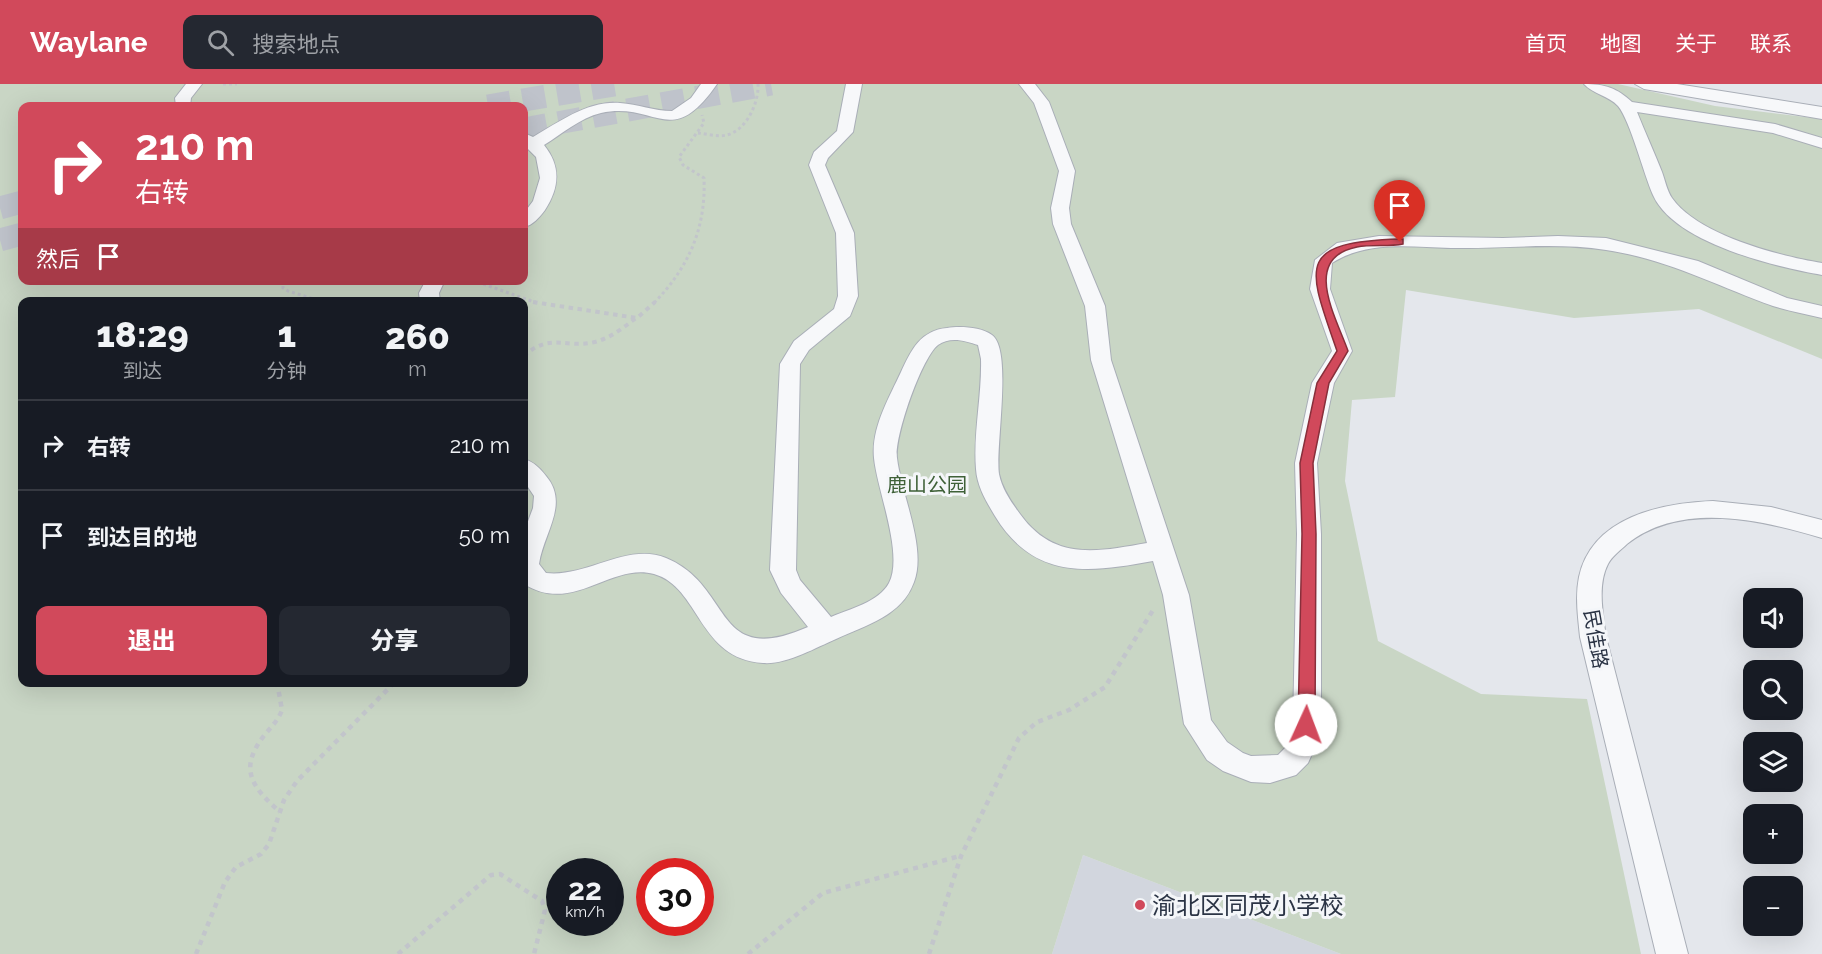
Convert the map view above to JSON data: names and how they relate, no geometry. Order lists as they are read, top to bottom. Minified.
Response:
{"streets":{"street":["民佳路"]},"parks":["鹿山公园"],"places":["渝北区同茂小学校"],"page":{"header":"Waylane","search":"搜索地点","nav":["首页","地图","关于","联系"],"turn":["210 m","右转"],"then":"然后","eta":["18:29","到达","1","分钟","260","m"],"list":[{"name":"右转","value":"210 m"},{"name":"到达目的地","value":"50 m"}],"map_buttons":["+","−"],"buttons":["退出","分享"],"speed":"22 km/h","limit":"30"}}
